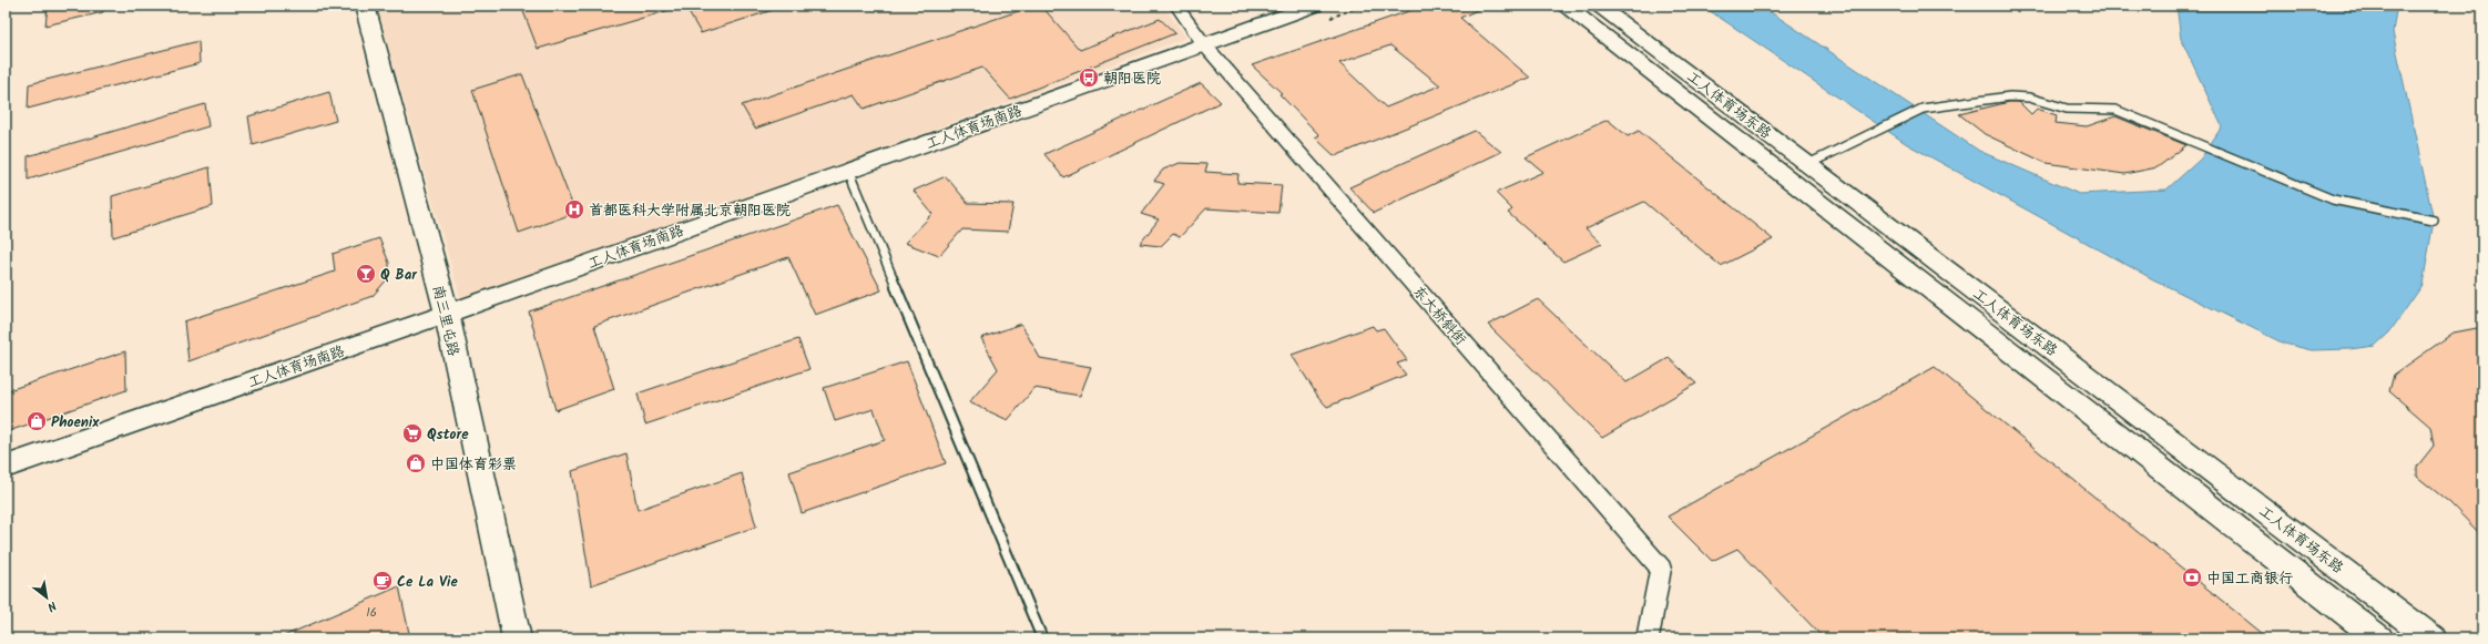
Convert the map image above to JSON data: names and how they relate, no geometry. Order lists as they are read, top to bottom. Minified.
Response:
{"streets":{"street":["工人体育场东路","工人体育场南路","东大桥斜街","南三里屯路"]},"crossings":[["工人体育场南路","东大桥斜街"],["工人体育场南路","南三里屯路"]],"places":{"bus stop":["朝阳医院"],"hospital":["首都医科大学附属北京朝阳医院"],"bar":["Q Bar"],"shop":["Phoenix","中国体育彩票"],"supermarket":["Qstore"],"bank":["中国工商银行"],"cafe":["Ce La Vie"]},"house_numbers":["16"],"north":"bottom right"}
